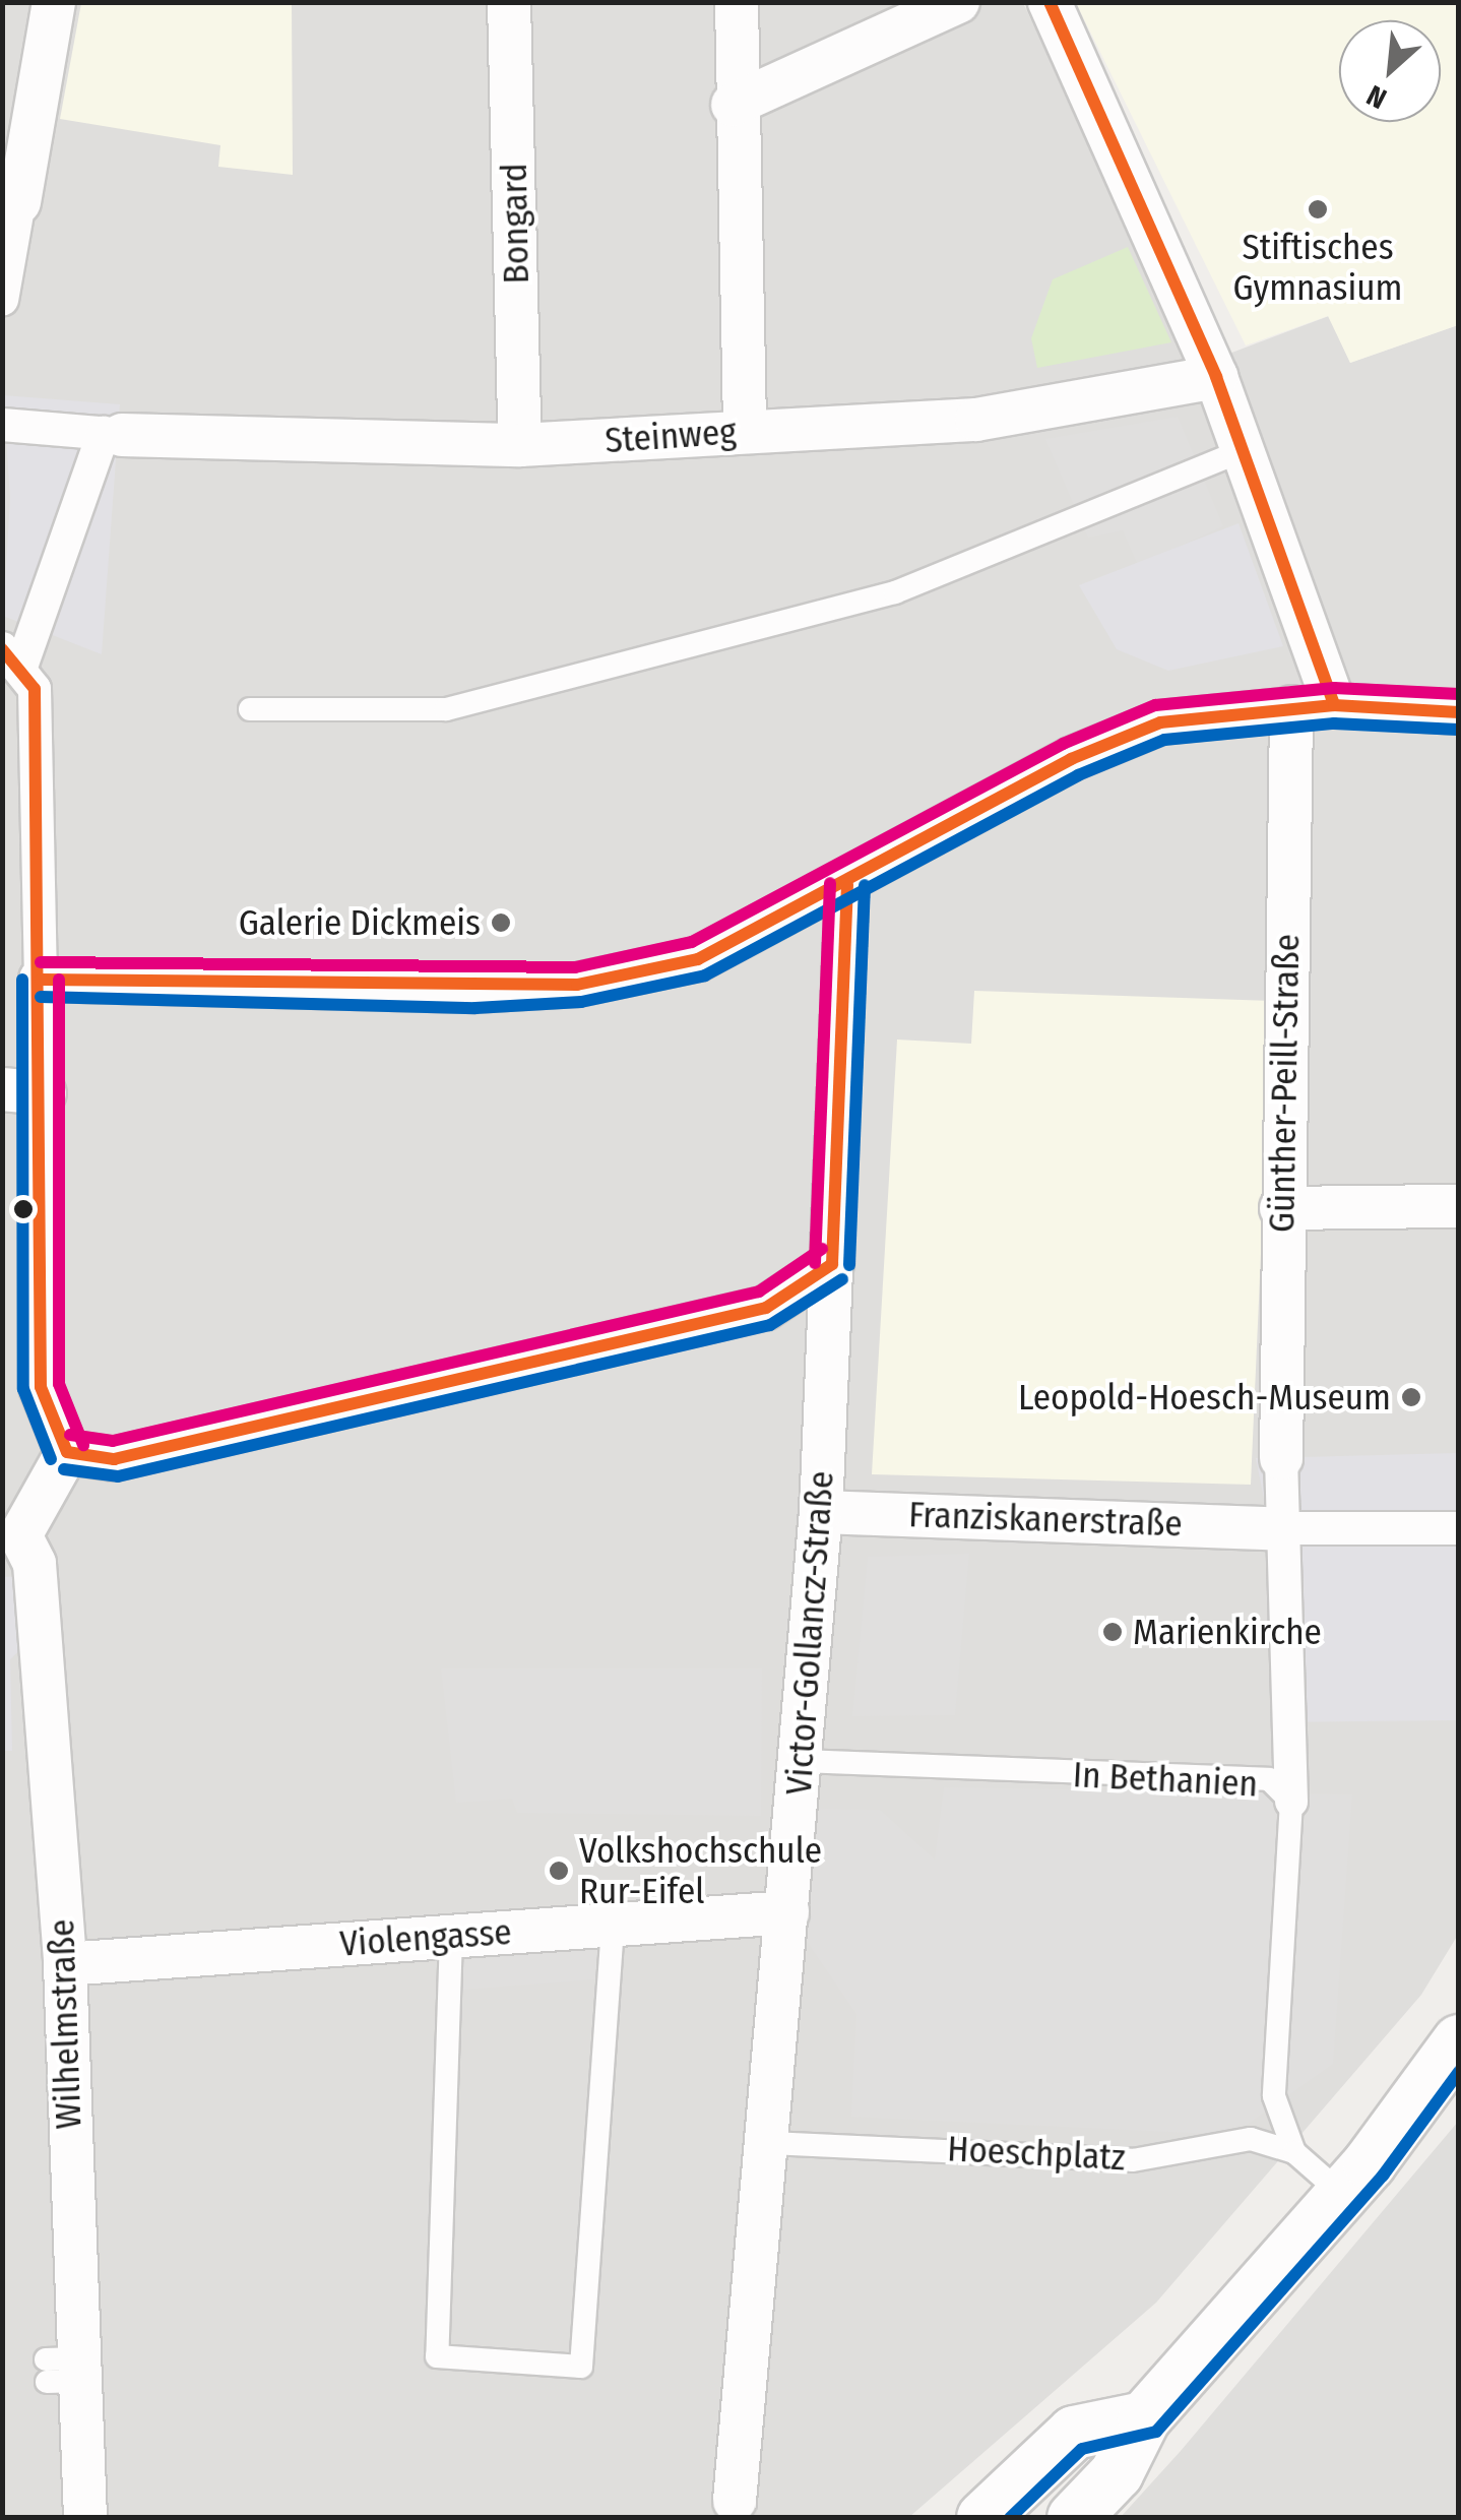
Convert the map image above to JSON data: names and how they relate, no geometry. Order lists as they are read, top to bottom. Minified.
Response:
{"streets":{"street":["Bongard","Steinweg","Günther-Peill-Straße","Franziskanerstraße","Victor-Gollancz-Straße","Violengasse","Wilhelmstraße"],"lane":["In Bethanien","Hoeschplatz"]},"crossings":[["Bongard","Steinweg"],["Franziskanerstraße","Victor-Gollancz-Straße"],["Victor-Gollancz-Straße","In Bethanien"],["Victor-Gollancz-Straße","Violengasse"],["Victor-Gollancz-Straße","Hoeschplatz"],["In Bethanien","Hoeschplatz"],["Violengasse","Wilhelmstraße"]],"places":["Stiftisches Gymnasium","Galerie Dickmeis","Leopold-Hoesch-Museum","Marienkirche","Volkshochschule Rur-Eifel"],"north":"bottom left"}
